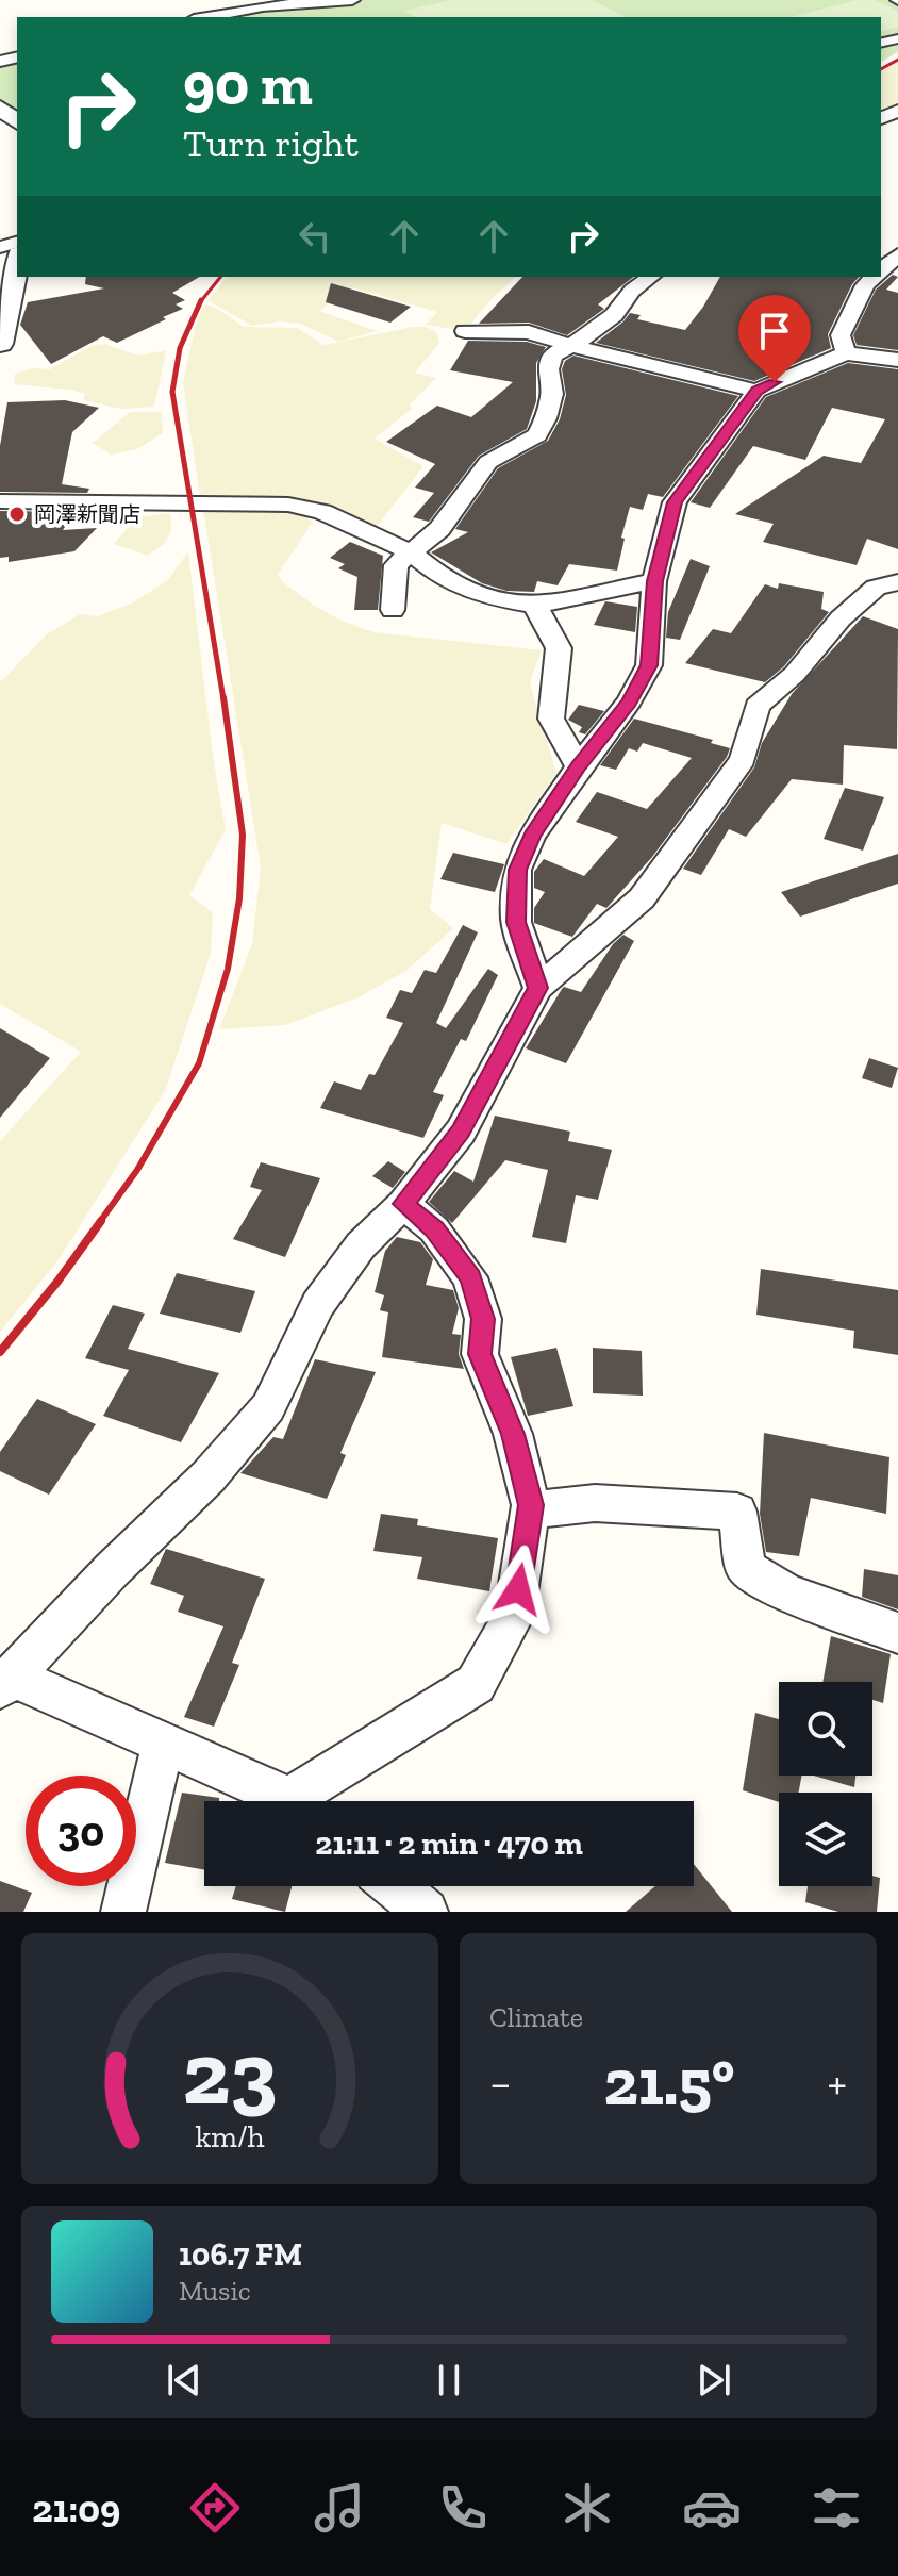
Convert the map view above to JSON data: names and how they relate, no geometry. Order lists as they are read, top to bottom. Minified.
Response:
{"places":["岡澤新聞店"],"page":{"turn":["90 m","Turn right"],"limit":"30","trip":"21:11 · 2 min · 470 m","tile":"Climate","heat":["−","21.5°","+"],"song":["106.7 FM","Music"],"tabs":"21:09","gauge":["23","km/h"]}}
